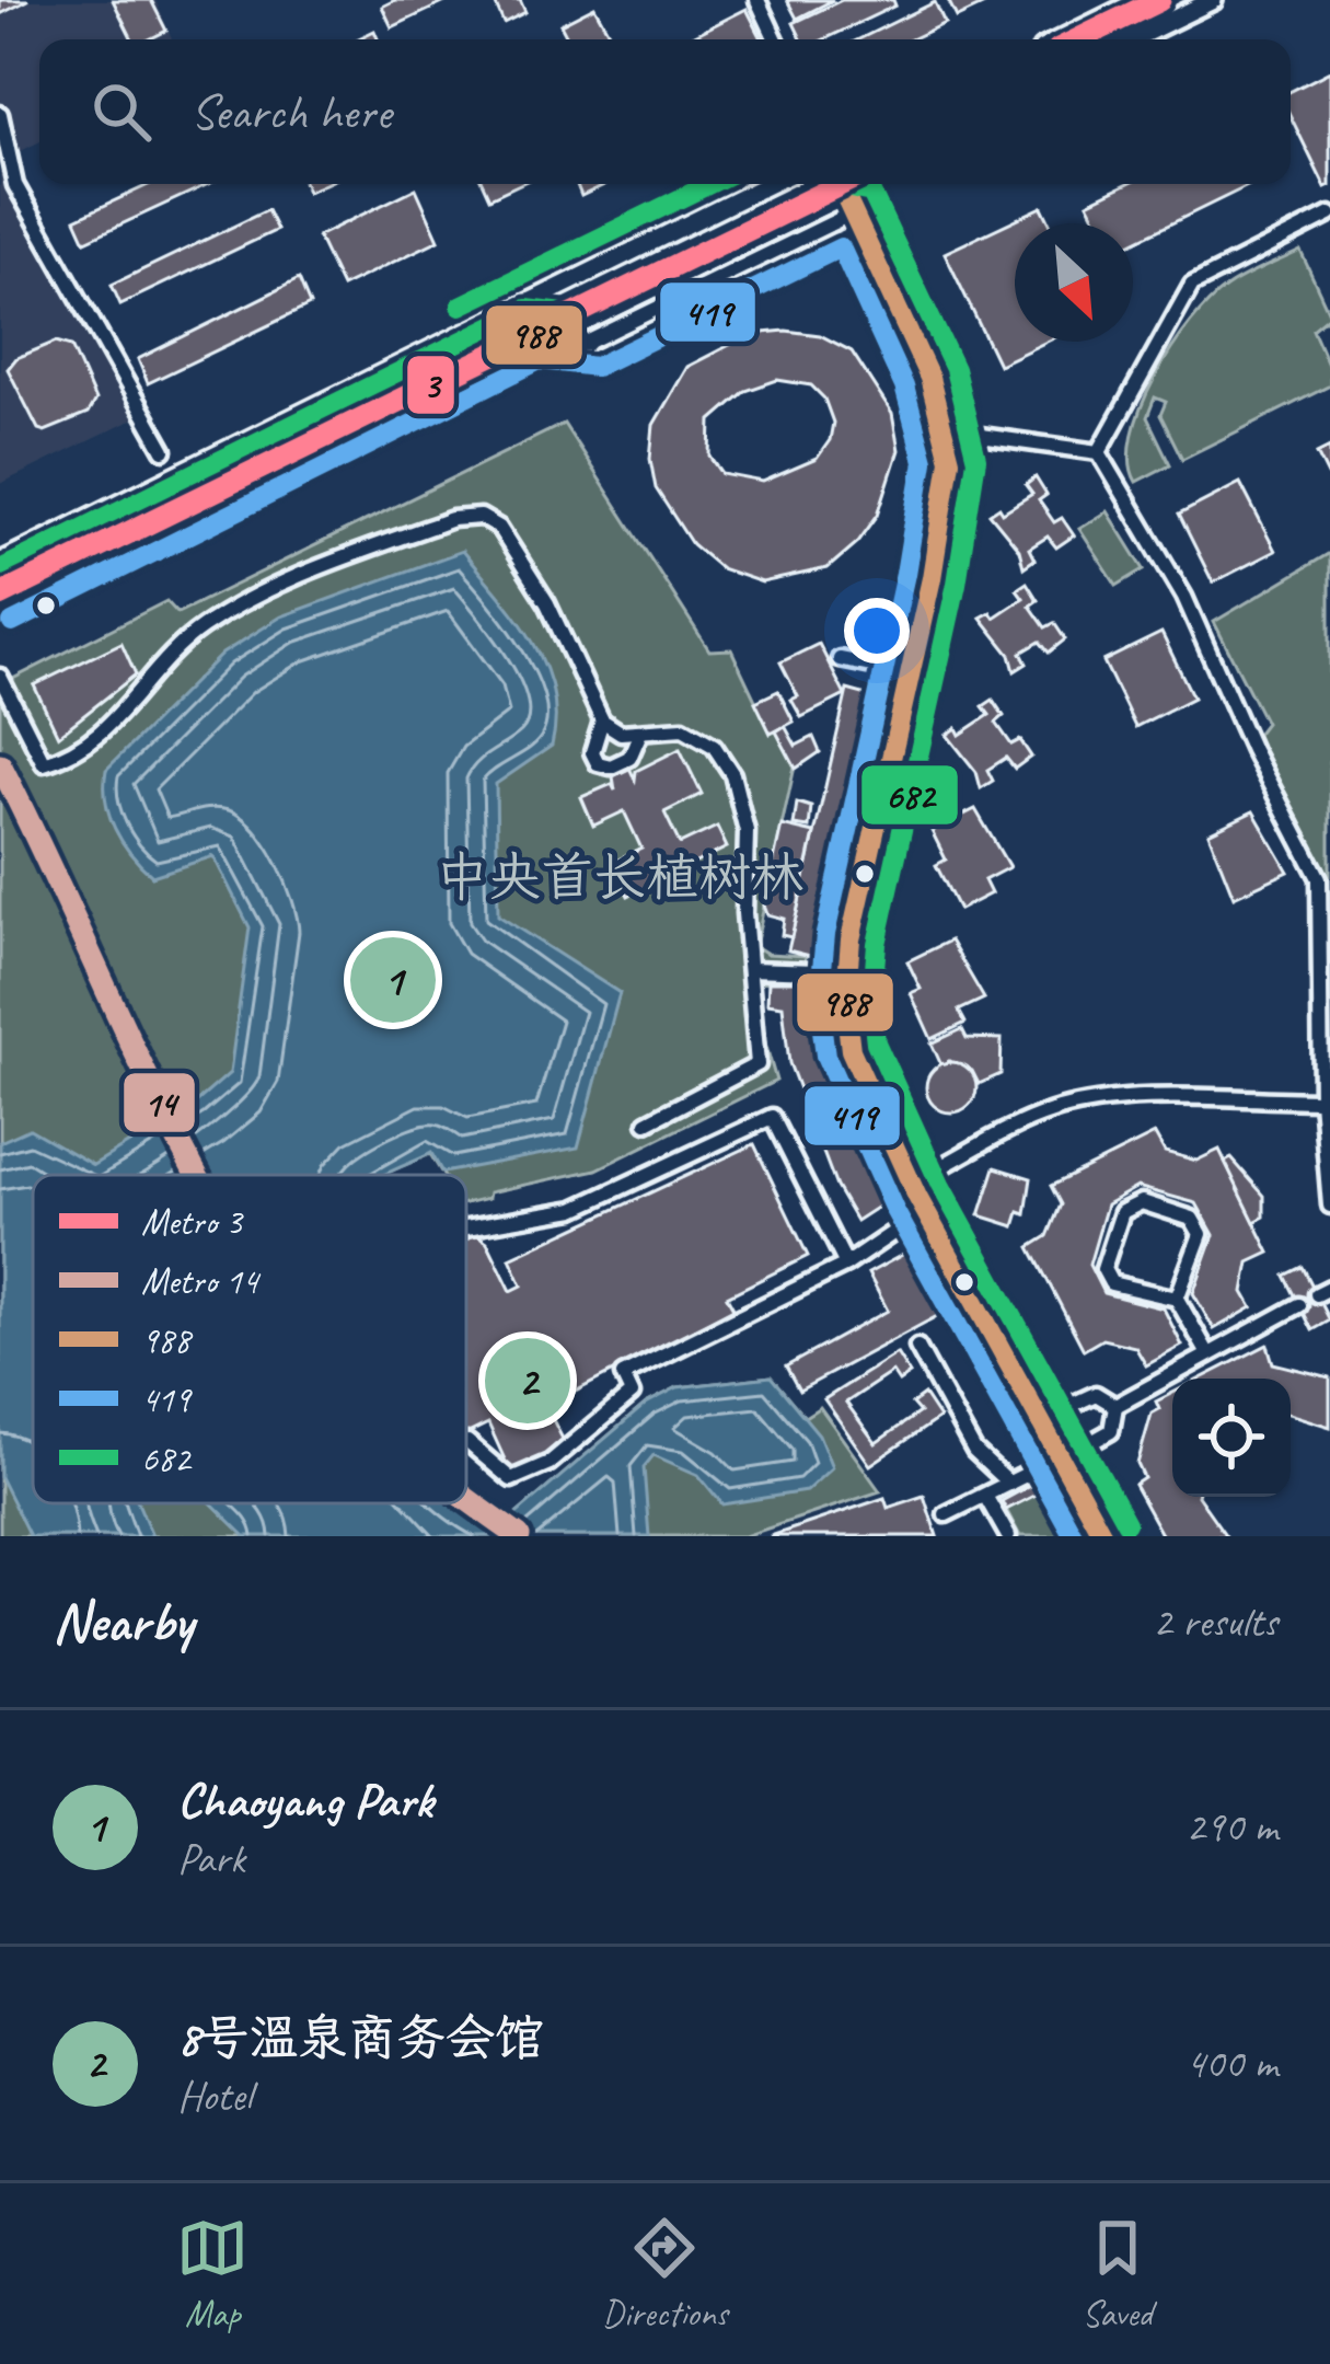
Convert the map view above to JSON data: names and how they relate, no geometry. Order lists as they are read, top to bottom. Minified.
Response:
{"parks":["中央首长植树林"],"lines":["metro line 3","transit line 988","transit line 682","transit line 419","metro line 14"],"legend":["Metro 3","Metro 14","988","419","682"],"north":"bottom right","page":{"search":"Search here","pins":["1","2"],"heading":["Nearby","2 results"],"list":[{"mark":"1","name":"Chaoyang Park","note":"Park","value":"290 m"},{"mark":"2","name":"8号温泉商务会馆","note":"Hotel","value":"400 m"}],"nav":["Map","Directions","Saved"]}}
